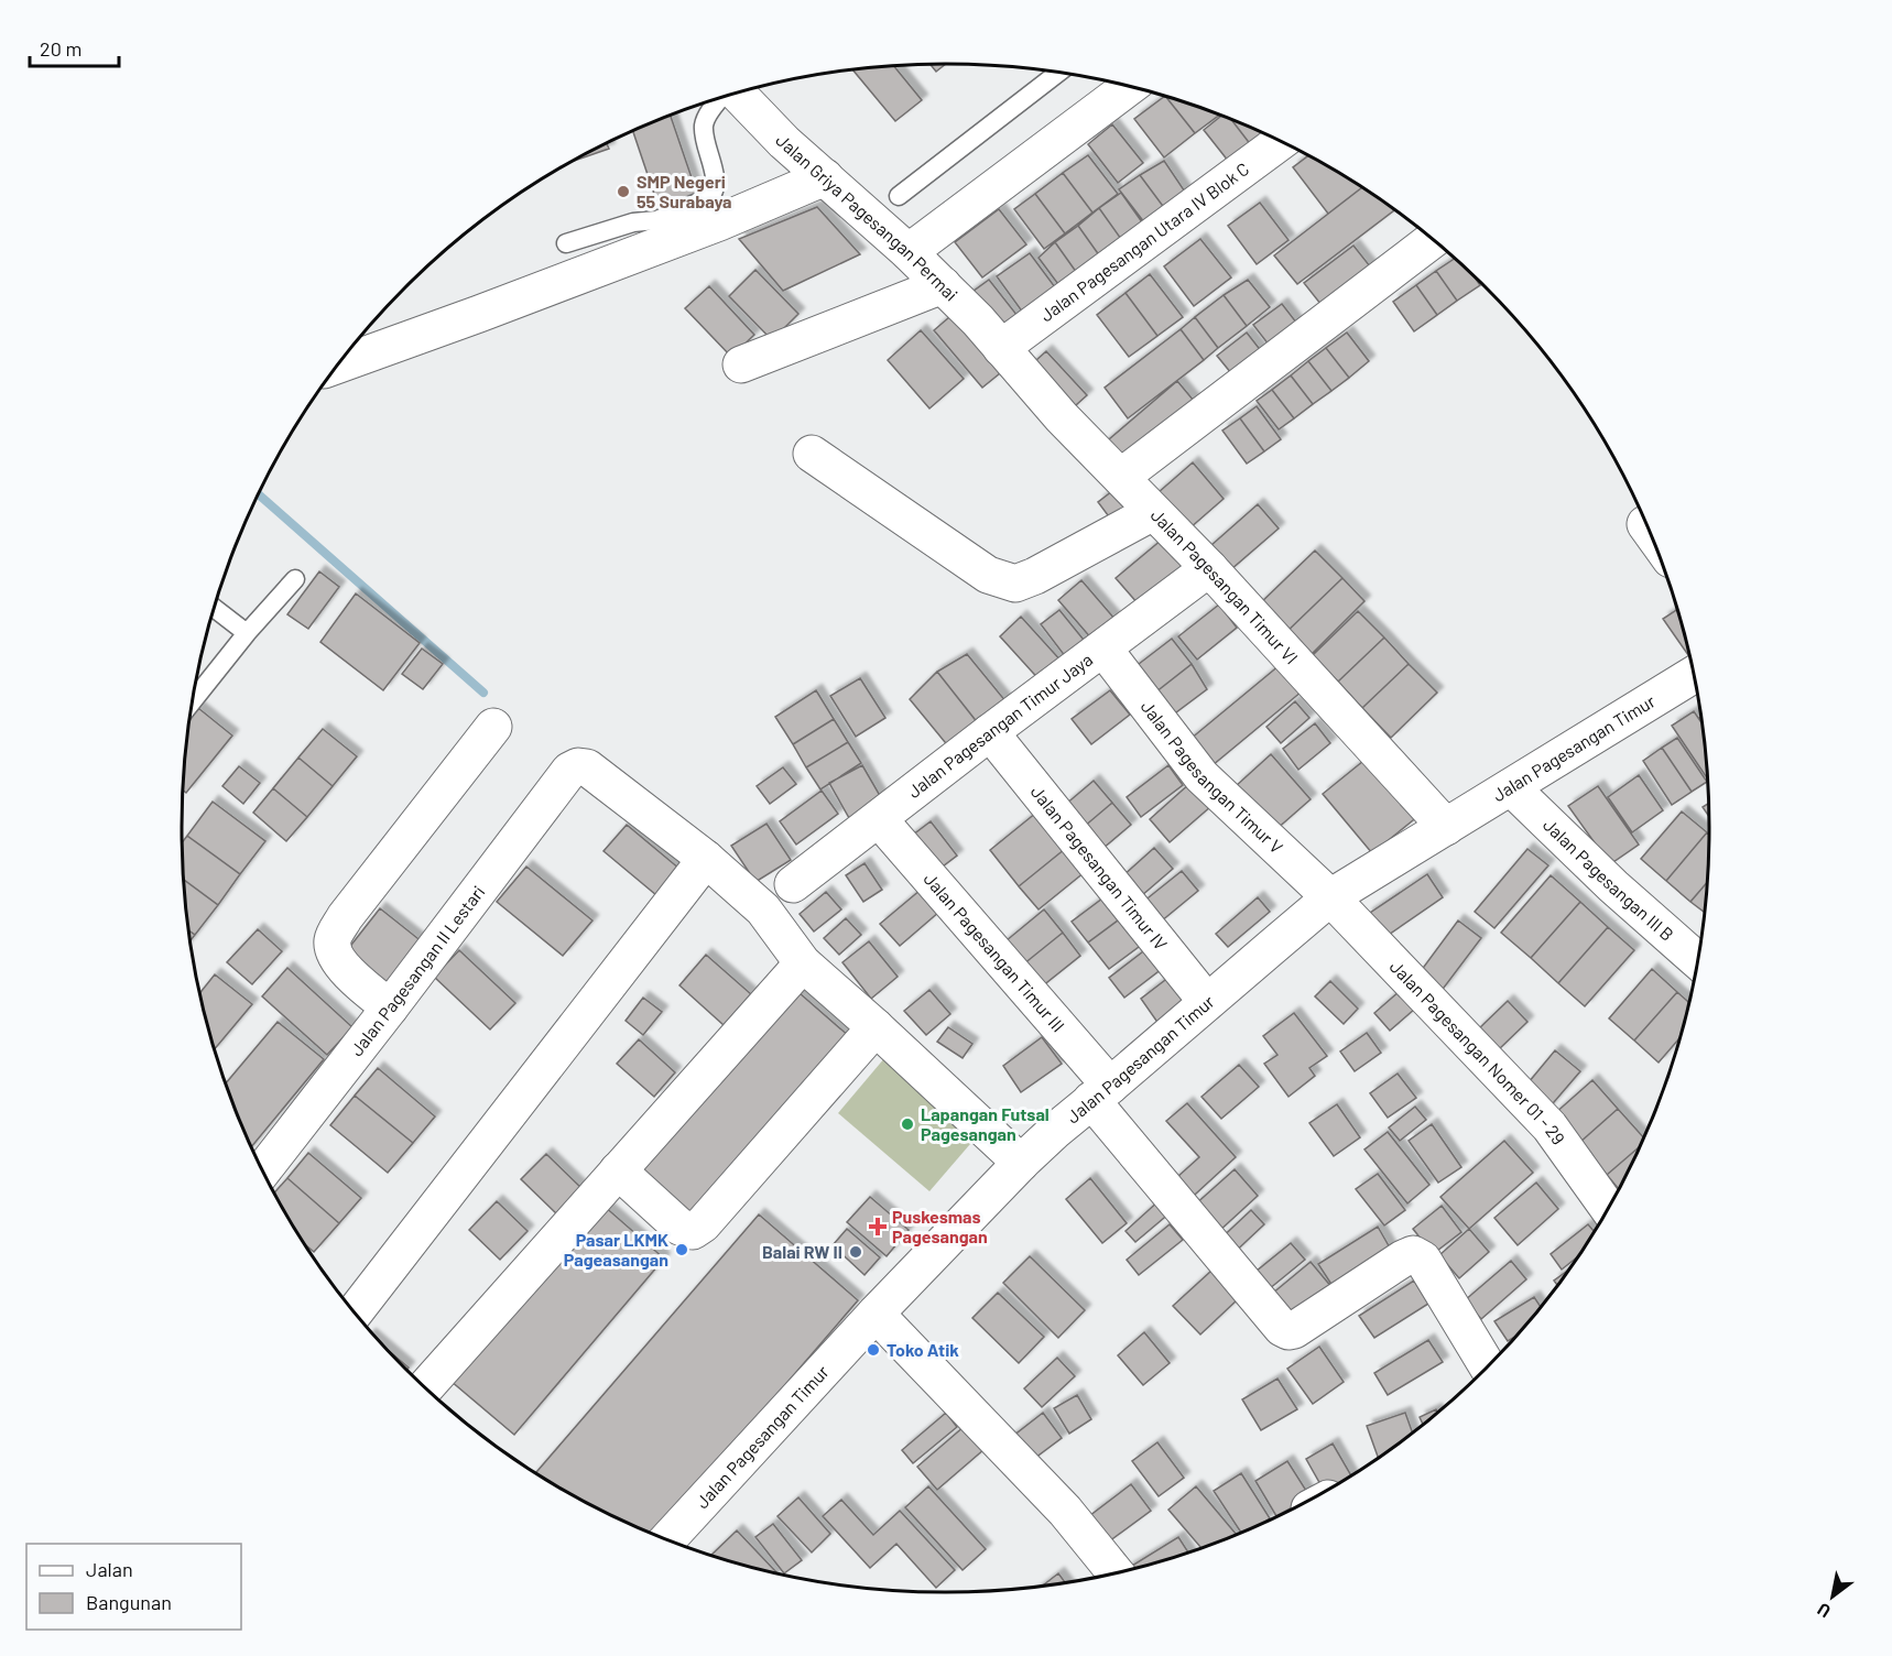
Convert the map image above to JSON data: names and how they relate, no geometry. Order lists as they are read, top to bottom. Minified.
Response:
{"streets":{"street":["Jalan Griya Pagesangan Permai","Jalan Pagesangan Utara IV Blok C","Jalan Pagesangan Timur VI","Jalan Pagesangan Timur Jaya","Jalan Pagesangan Timur","Jalan Pagesangan Timur V","Jalan Pagesangan Timur IV","Jalan Pagesangan III B","Jalan Pagesangan Timur III","Jalan Pagesangan II Lestari","Jalan Pagesangan Nomer 01 - 29"]},"crossings":[["Jalan Griya Pagesangan Permai","Jalan Pagesangan Utara IV Blok C"],["Jalan Griya Pagesangan Permai","Jalan Pagesangan Timur VI"],["Jalan Pagesangan Utara IV Blok C","Jalan Pagesangan Timur VI"],["Jalan Pagesangan Timur VI","Jalan Pagesangan Timur Jaya"],["Jalan Pagesangan Timur VI","Jalan Pagesangan Timur"],["Jalan Pagesangan Timur Jaya","Jalan Pagesangan Timur V"],["Jalan Pagesangan Timur Jaya","Jalan Pagesangan Timur IV"],["Jalan Pagesangan Timur Jaya","Jalan Pagesangan Timur III"],["Jalan Pagesangan Timur","Jalan Pagesangan Timur V"],["Jalan Pagesangan Timur","Jalan Pagesangan Timur IV"],["Jalan Pagesangan Timur","Jalan Pagesangan III B"],["Jalan Pagesangan Timur","Jalan Pagesangan Timur III"],["Jalan Pagesangan Timur","Jalan Pagesangan Nomer 01 - 29"],["Jalan Pagesangan Timur V","Jalan Pagesangan Nomer 01 - 29"]],"places":{"other":["SMP Negeri 55 Surabaya","Lapangan Futsal Pagesangan","Pasar LKMK Pageasangan","Balai RW II","Toko Atik"],"health":["Puskesmas Pagesangan"]},"legend":["Jalan","Bangunan"],"scale_bar":"20 m","north":"bottom left"}
